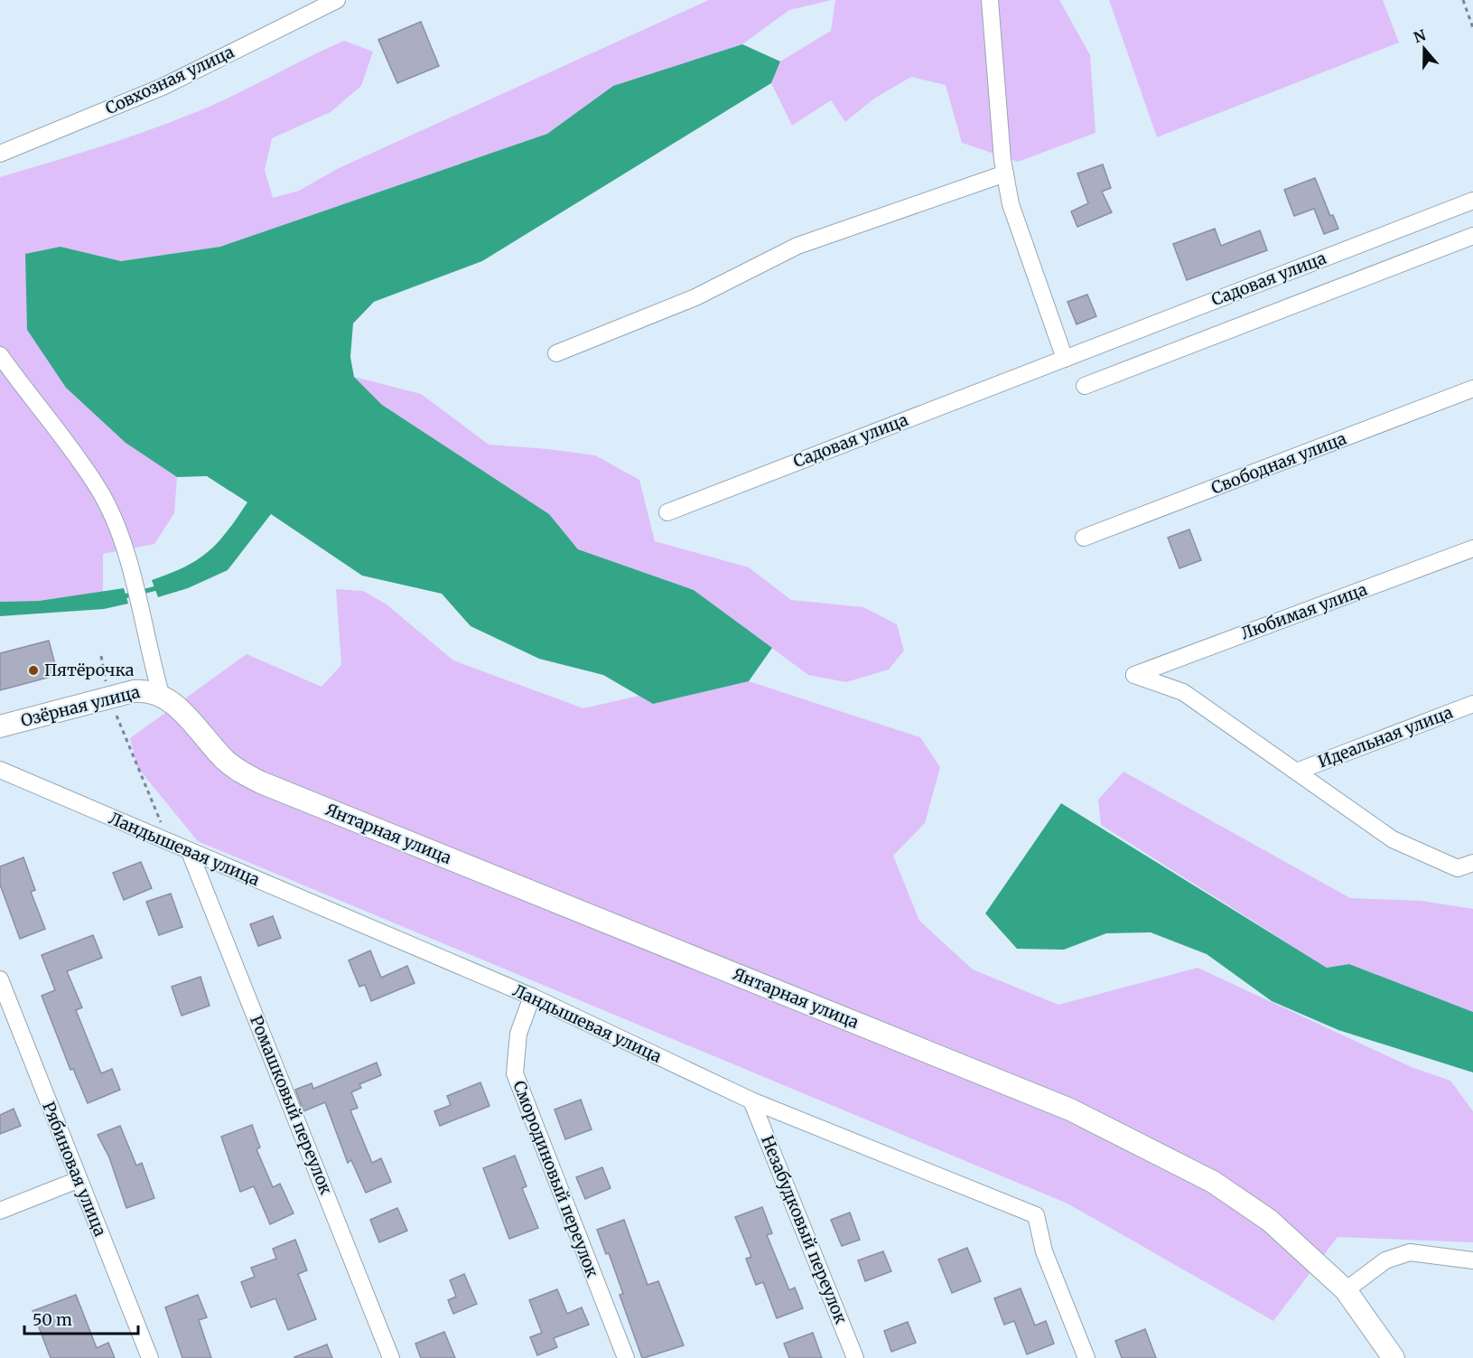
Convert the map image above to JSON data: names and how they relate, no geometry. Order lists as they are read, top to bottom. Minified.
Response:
{"streets":{"street":["Совхозная улица","Садовая улица","Свободная улица","Любимая улица","Озёрная улица","Идеальная улица","Янтарная улица","Ландышевая улица","Ромашковый переулок","Рябиновая улица","Смородиновый переулок","Незабудковый переулок"]},"crossings":[["Любимая улица","Идеальная улица"],["Озёрная улица","Янтарная улица"],["Ландышевая улица","Ромашковый переулок"],["Ландышевая улица","Смородиновый переулок"],["Ландышевая улица","Незабудковый переулок"]],"places":["Пятёрочка"],"scale_bar":"50 m","north":"top"}
